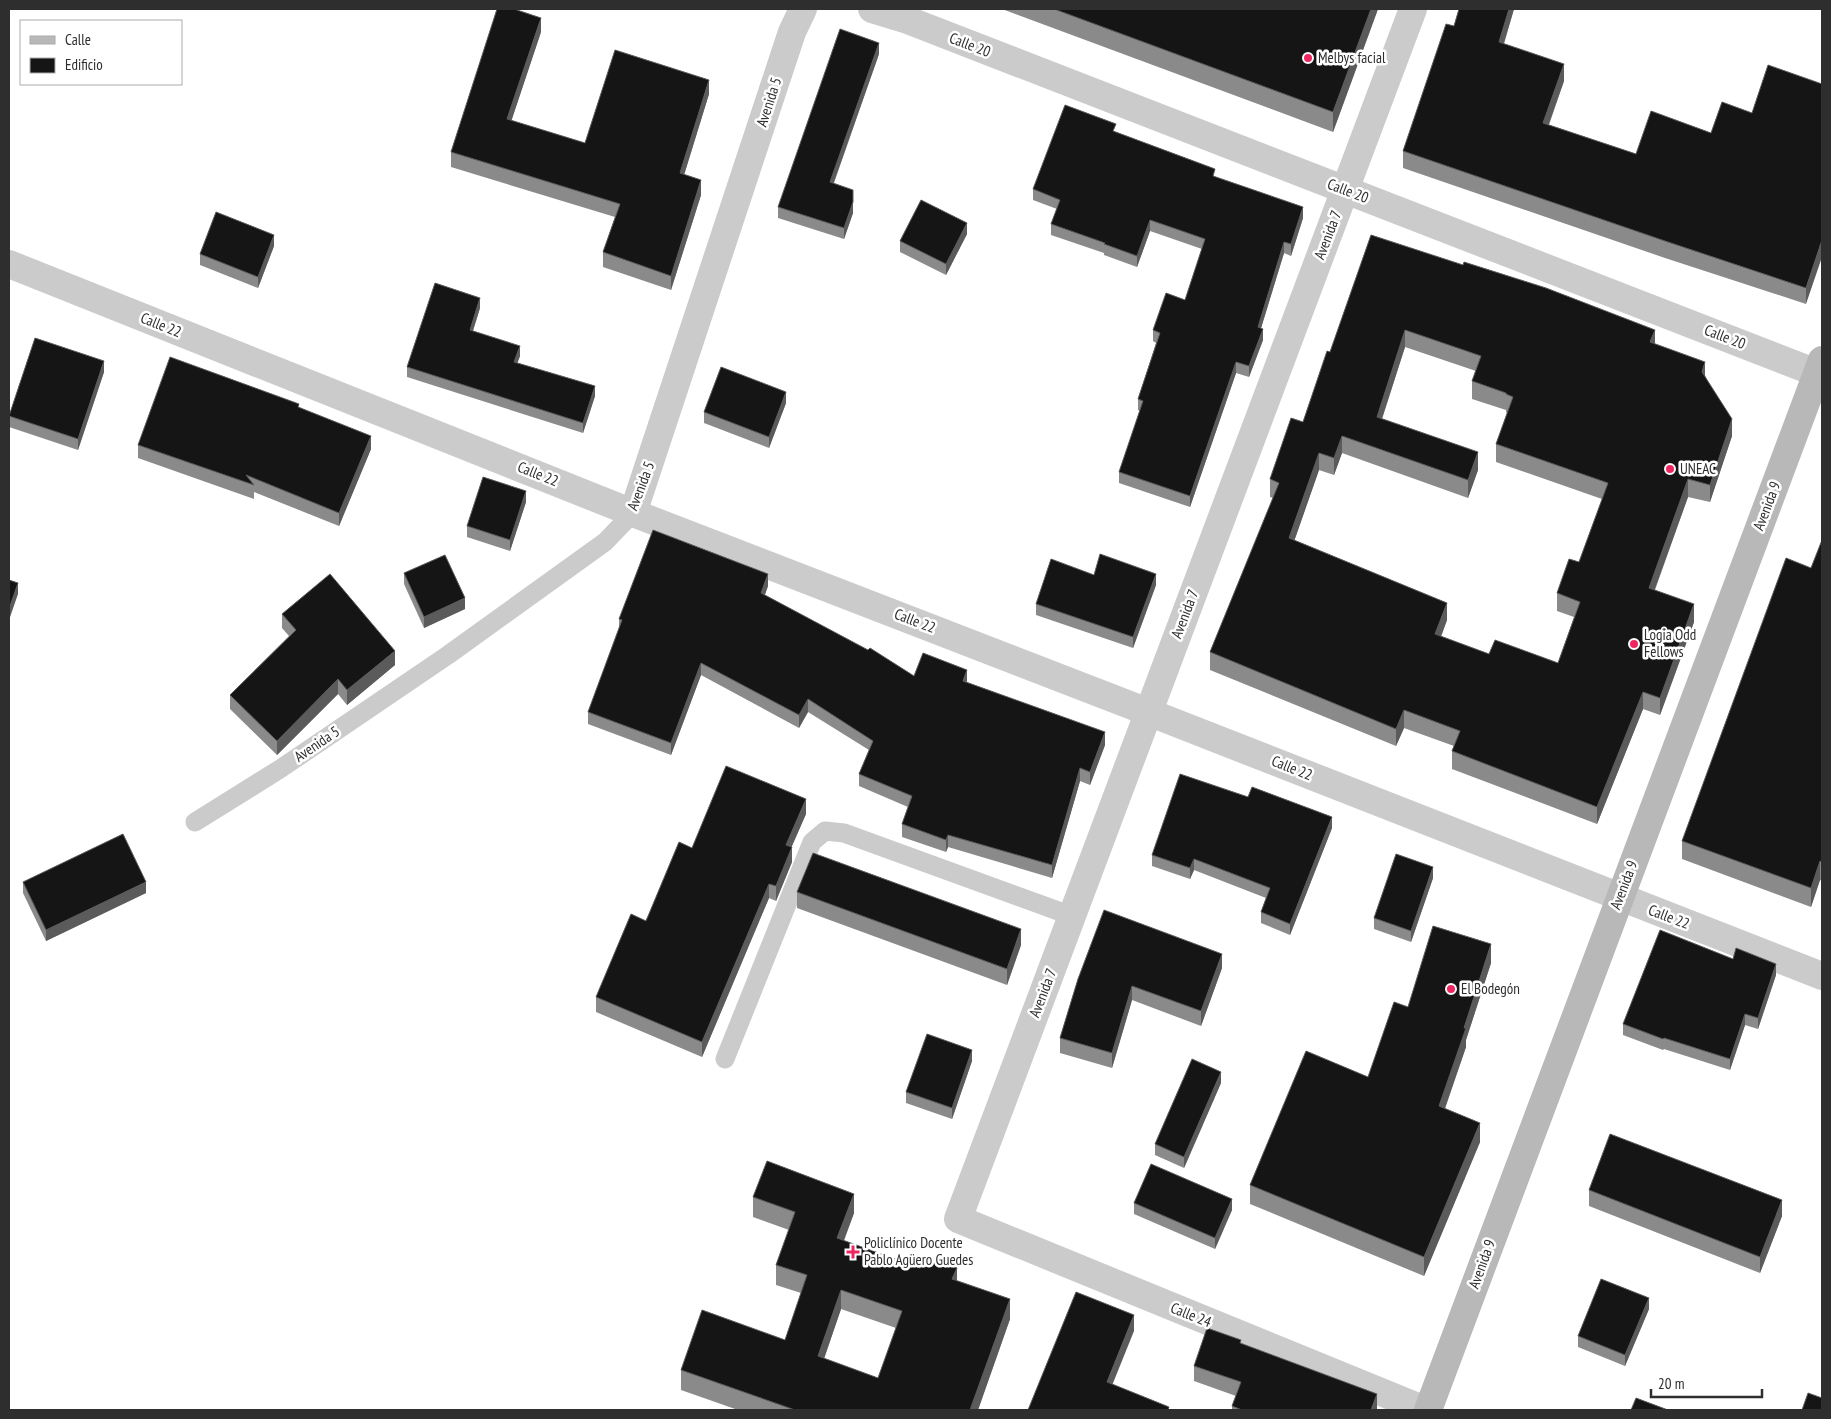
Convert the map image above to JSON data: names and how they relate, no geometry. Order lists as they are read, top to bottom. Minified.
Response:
{"streets":{"main road":["Avenida 9"],"street":["Calle 20","Avenida 5","Avenida 7","Calle 22","Calle 24"]},"crossings":[["Calle 20","Avenida 7"],["Calle 20","Avenida 9"],["Avenida 5","Calle 22"],["Avenida 7","Calle 22"],["Avenida 7","Calle 24"],["Calle 22","Avenida 9"],["Avenida 9","Calle 24"]],"places":{"other":["Melbys facial","UNEAC","Logia Odd Fellows","El Bodegón"],"health":["Policlínico Docente Pablo Agüero Guedes"]},"legend":["Calle","Edificio"],"scale_bar":"20 m"}
